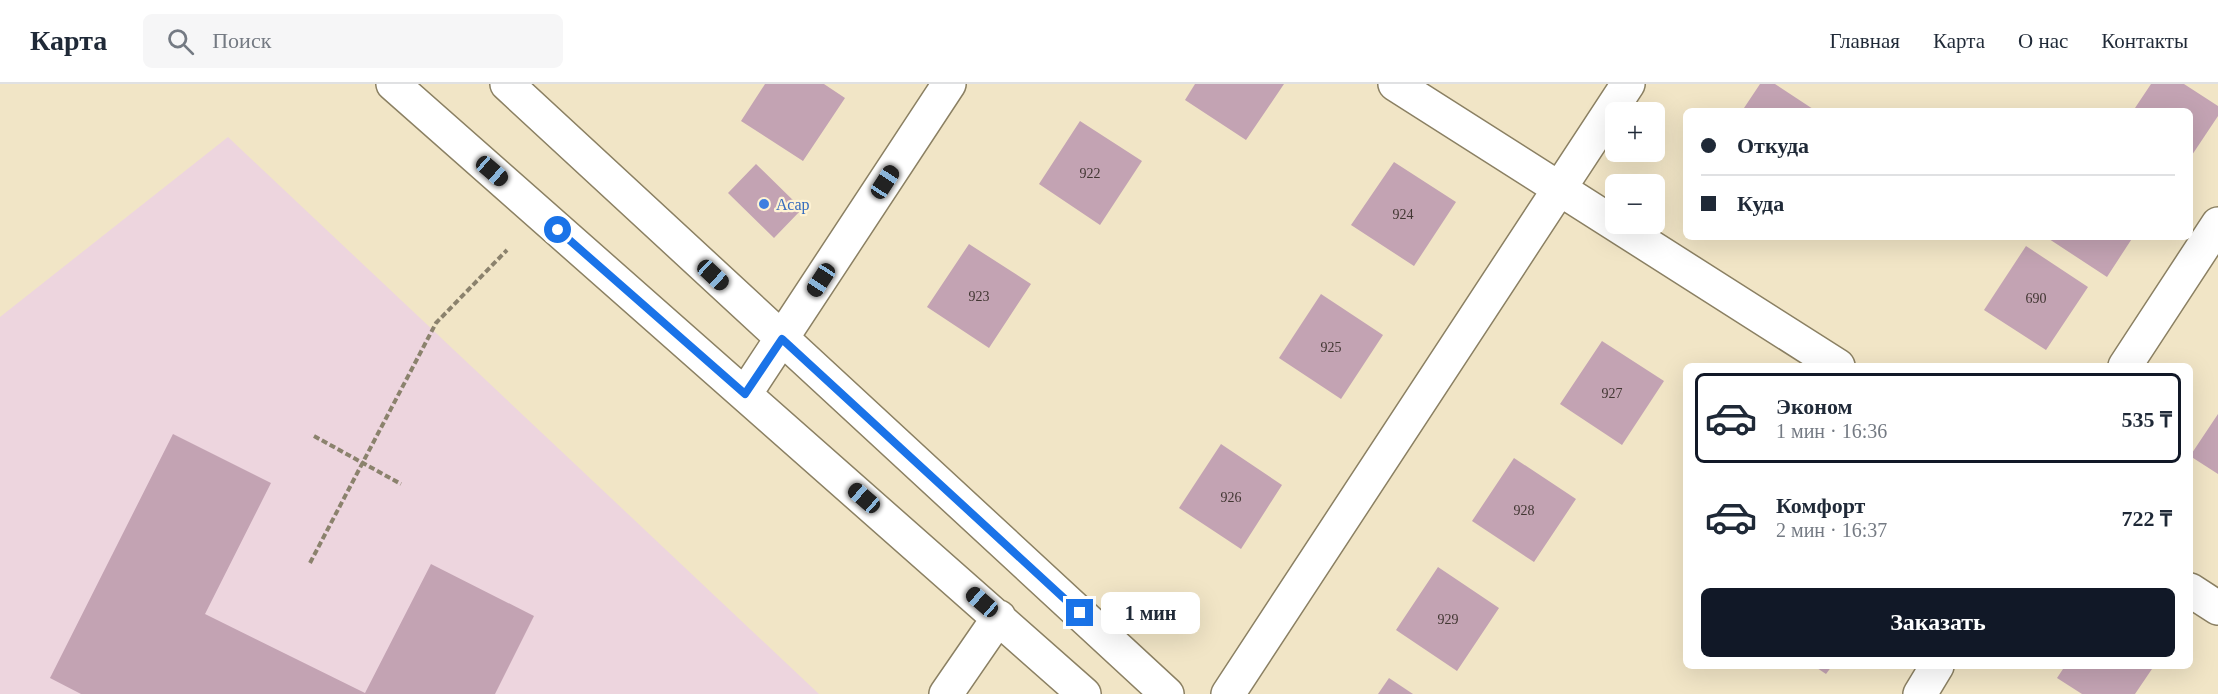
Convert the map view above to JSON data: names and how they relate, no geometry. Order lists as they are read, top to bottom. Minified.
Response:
{"places":["Асар"],"house_numbers":["922","924","923","690","925","927","926","928","929"],"page":{"header":"Карта","search":"Поиск","nav":["Главная","Карта","О нас","Контакты"],"map_buttons":["+","−"],"banner":["Откуда","Куда"],"list":[{"name":"Эконом","note":"1 мин · 16:36","value":"535 ₸"},{"name":"Комфорт","note":"2 мин · 16:37","value":"722 ₸"}],"buttons":"Заказать","bubble":"1 мин"}}
